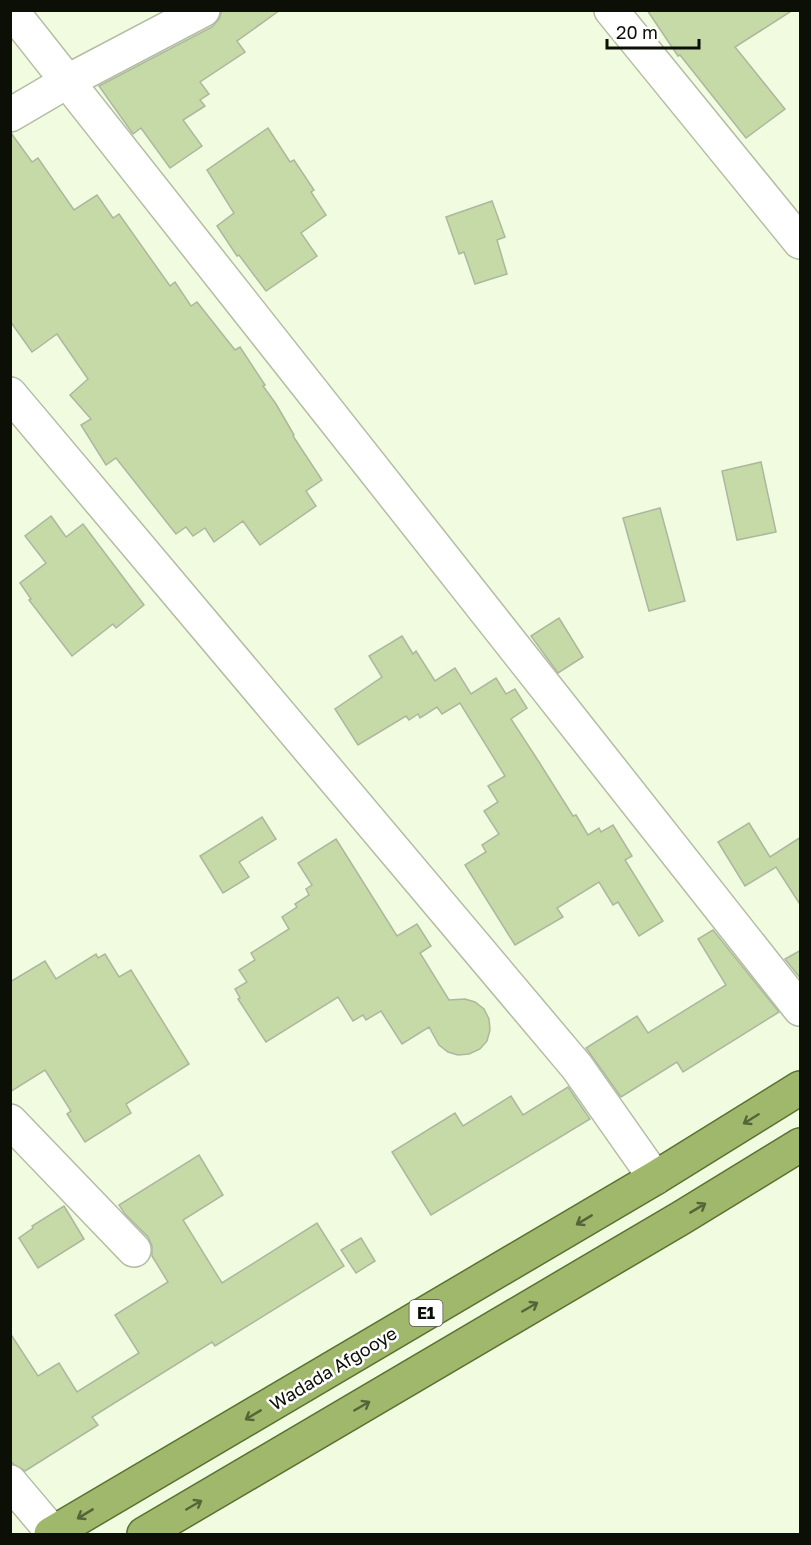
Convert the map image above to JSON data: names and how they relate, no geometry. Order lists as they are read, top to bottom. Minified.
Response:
{"streets":{"highway":["E1","Wadada Afgooye"]},"scale_bar":"20 m"}
